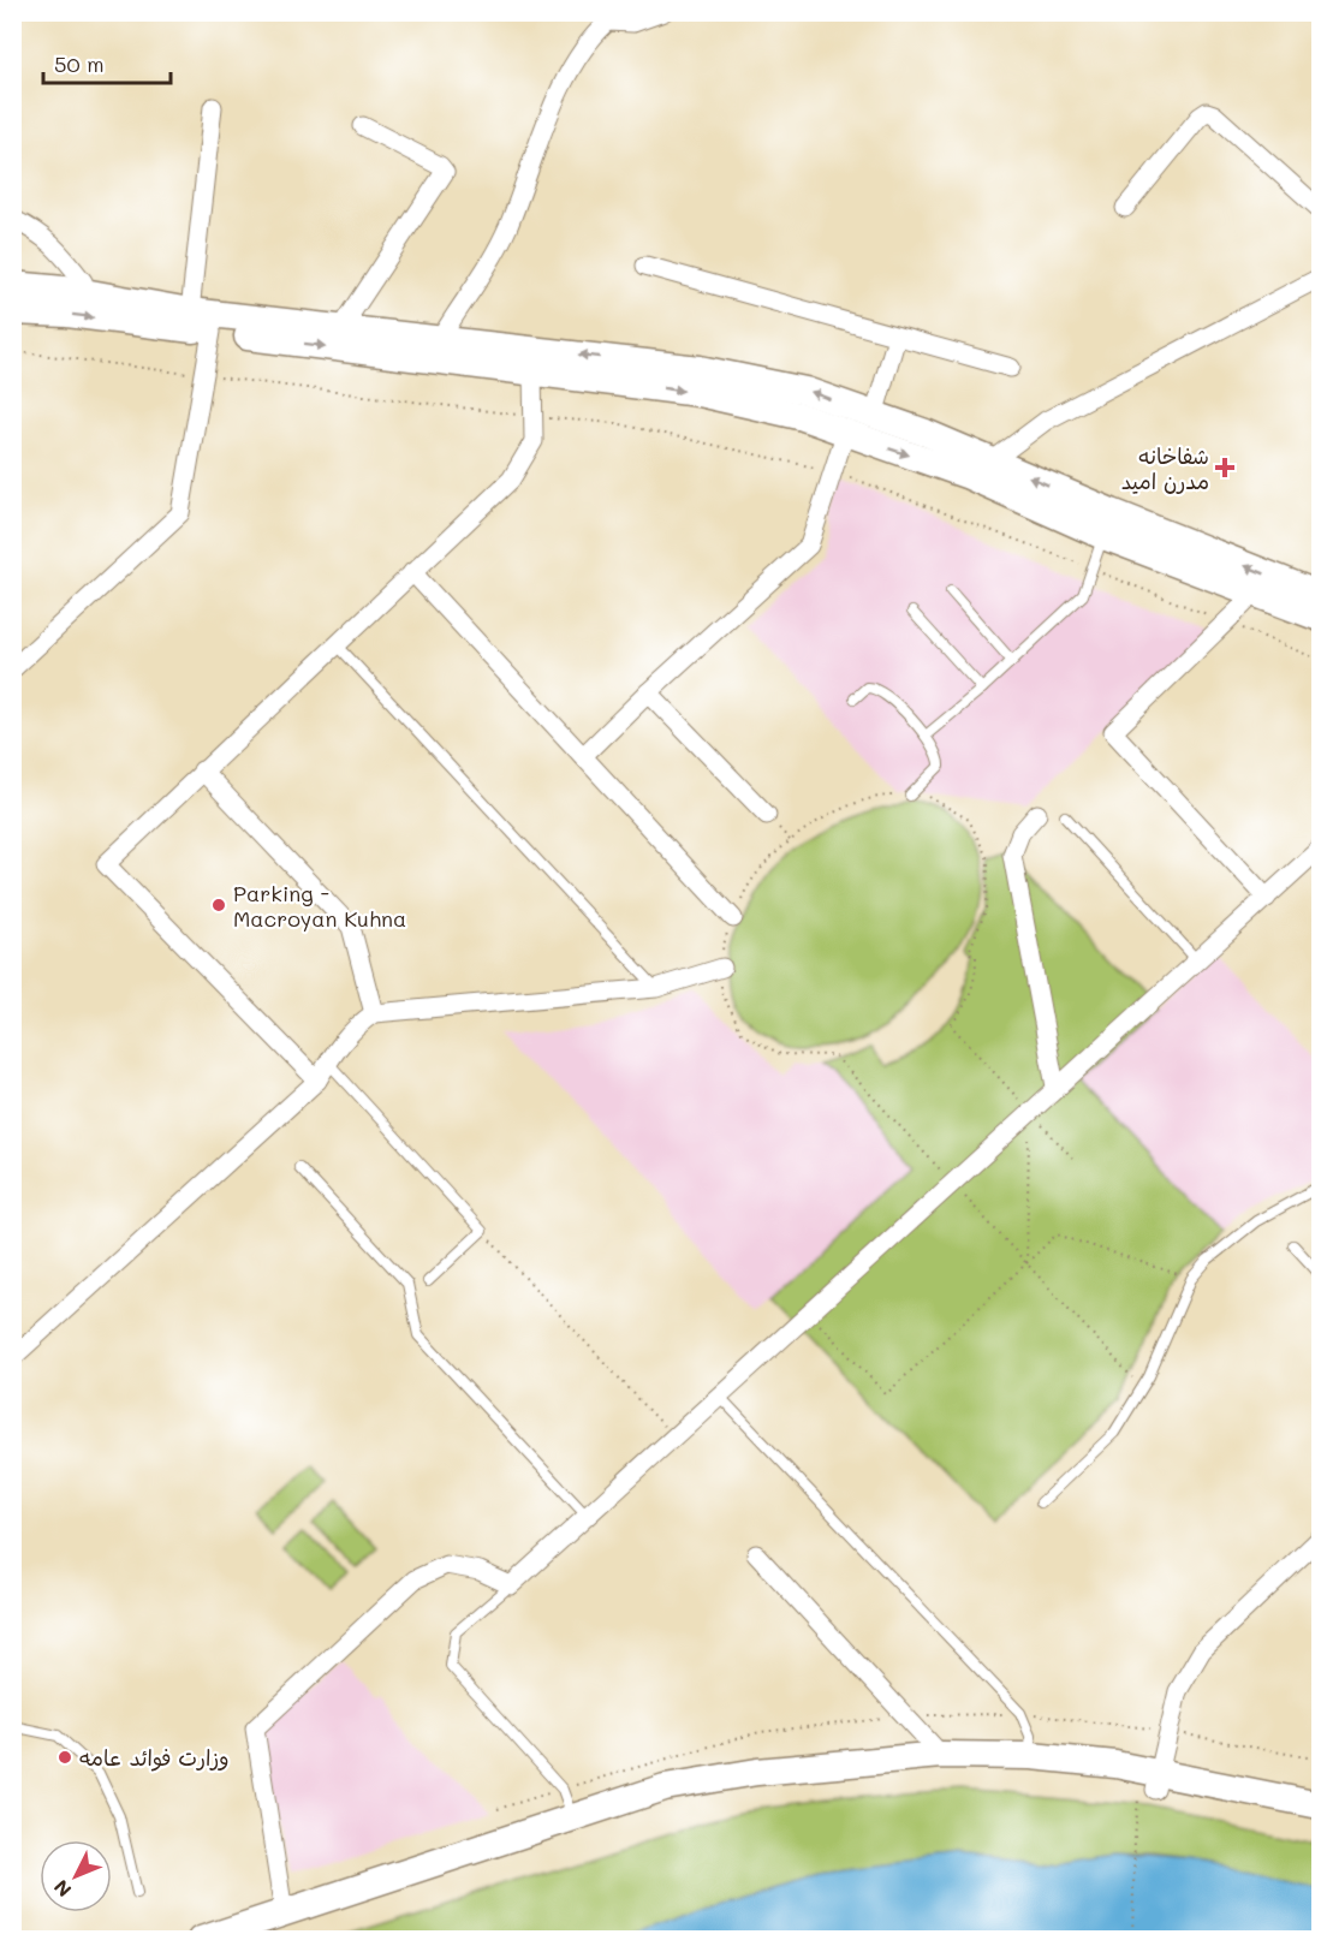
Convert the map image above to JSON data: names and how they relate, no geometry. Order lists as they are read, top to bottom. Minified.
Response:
{"places":{"health":["شفاخانه مدرن امید"],"other":["Parking - Macroyan Kuhna","وزارت فوائد عامه"]},"scale_bar":"50 m","north":"bottom left"}
